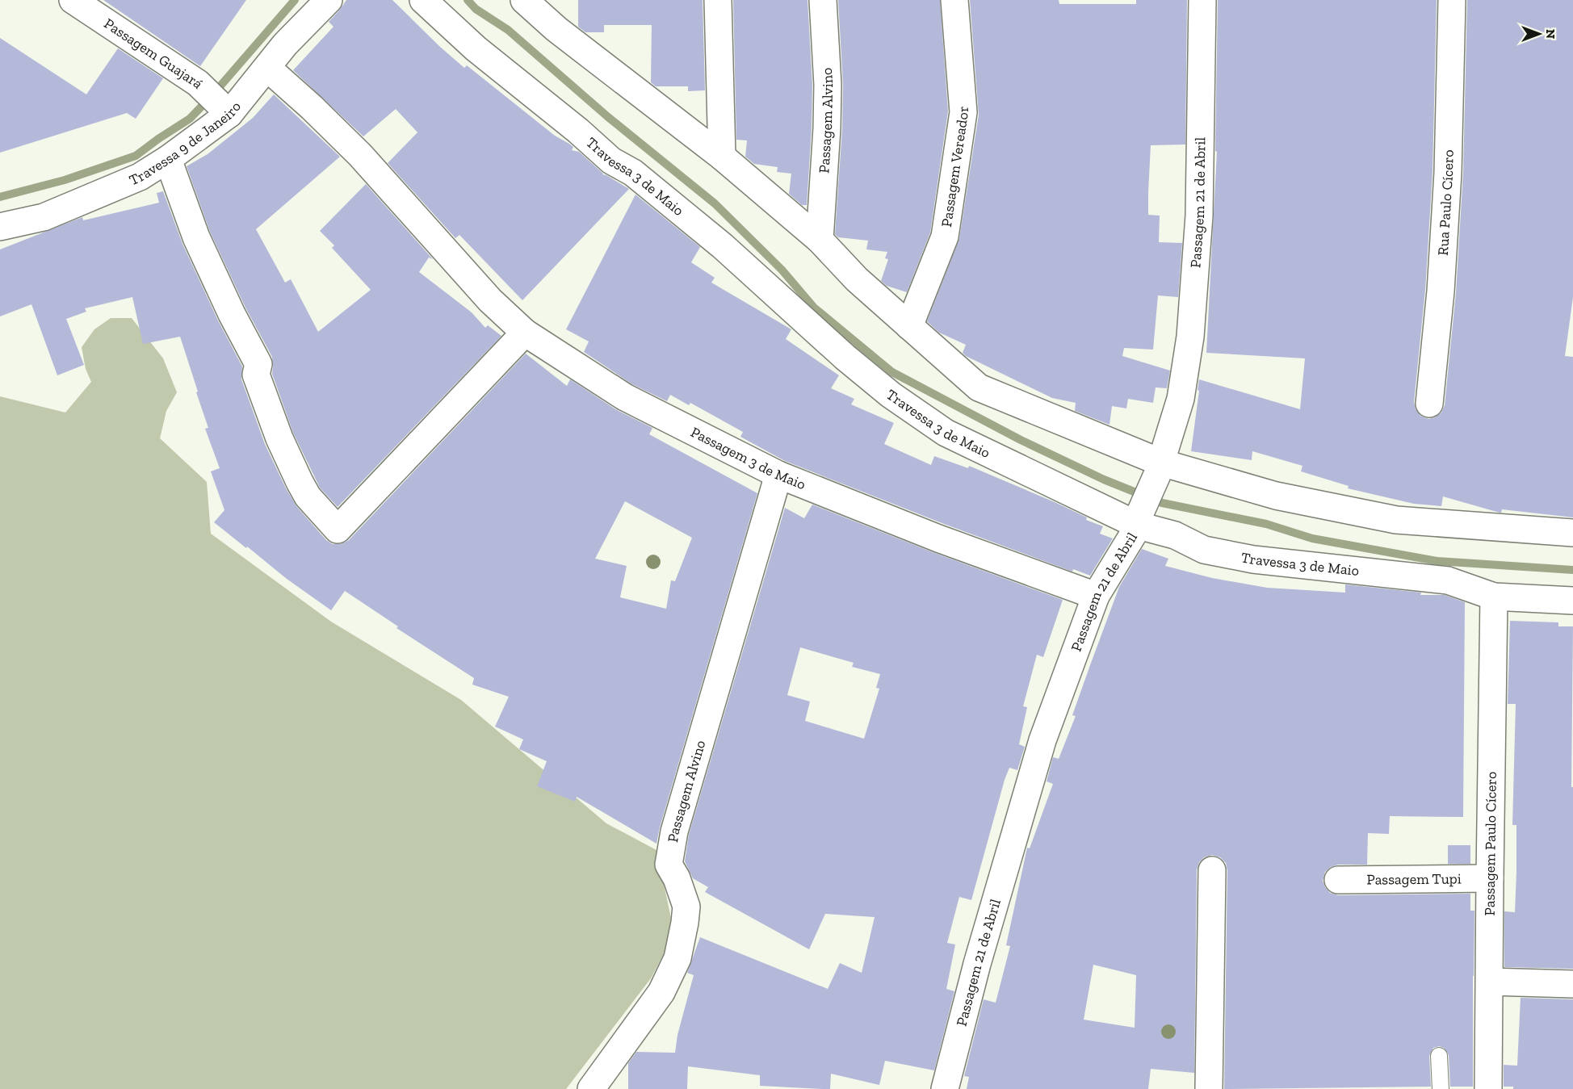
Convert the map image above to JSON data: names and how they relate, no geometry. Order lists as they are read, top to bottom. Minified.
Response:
{"streets":{"street":["Passagem Guajará","Passagem Alvino","Travessa 9 de Janeiro","Passagem Vereador","Travessa 3 de Maio","Rua Paulo Cícero","Passagem 21 de Abril","Passagem 3 de Maio","Passagem Paulo Cícero","Passagem Tupi"]},"crossings":[["Passagem Guajará","Travessa 9 de Janeiro"],["Passagem Alvino","Passagem 3 de Maio"],["Travessa 9 de Janeiro","Passagem 3 de Maio"],["Travessa 3 de Maio","Passagem 21 de Abril"],["Travessa 3 de Maio","Passagem Paulo Cícero"],["Passagem 21 de Abril","Passagem 3 de Maio"],["Passagem Paulo Cícero","Passagem Tupi"]],"north":"right"}
